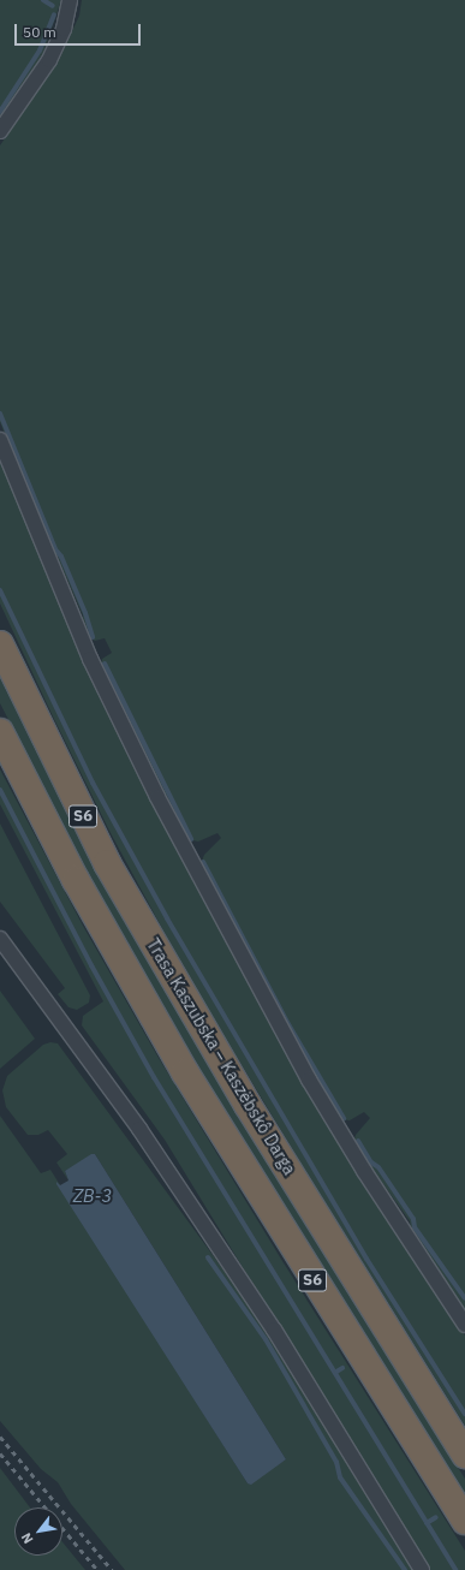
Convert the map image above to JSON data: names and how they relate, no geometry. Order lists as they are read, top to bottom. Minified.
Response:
{"streets":{"highway":["S6","Trasa Kaszubska – Kaszëbskô Darga"]},"water":["ZB-3"],"scale_bar":"50 m","north":"bottom left"}
